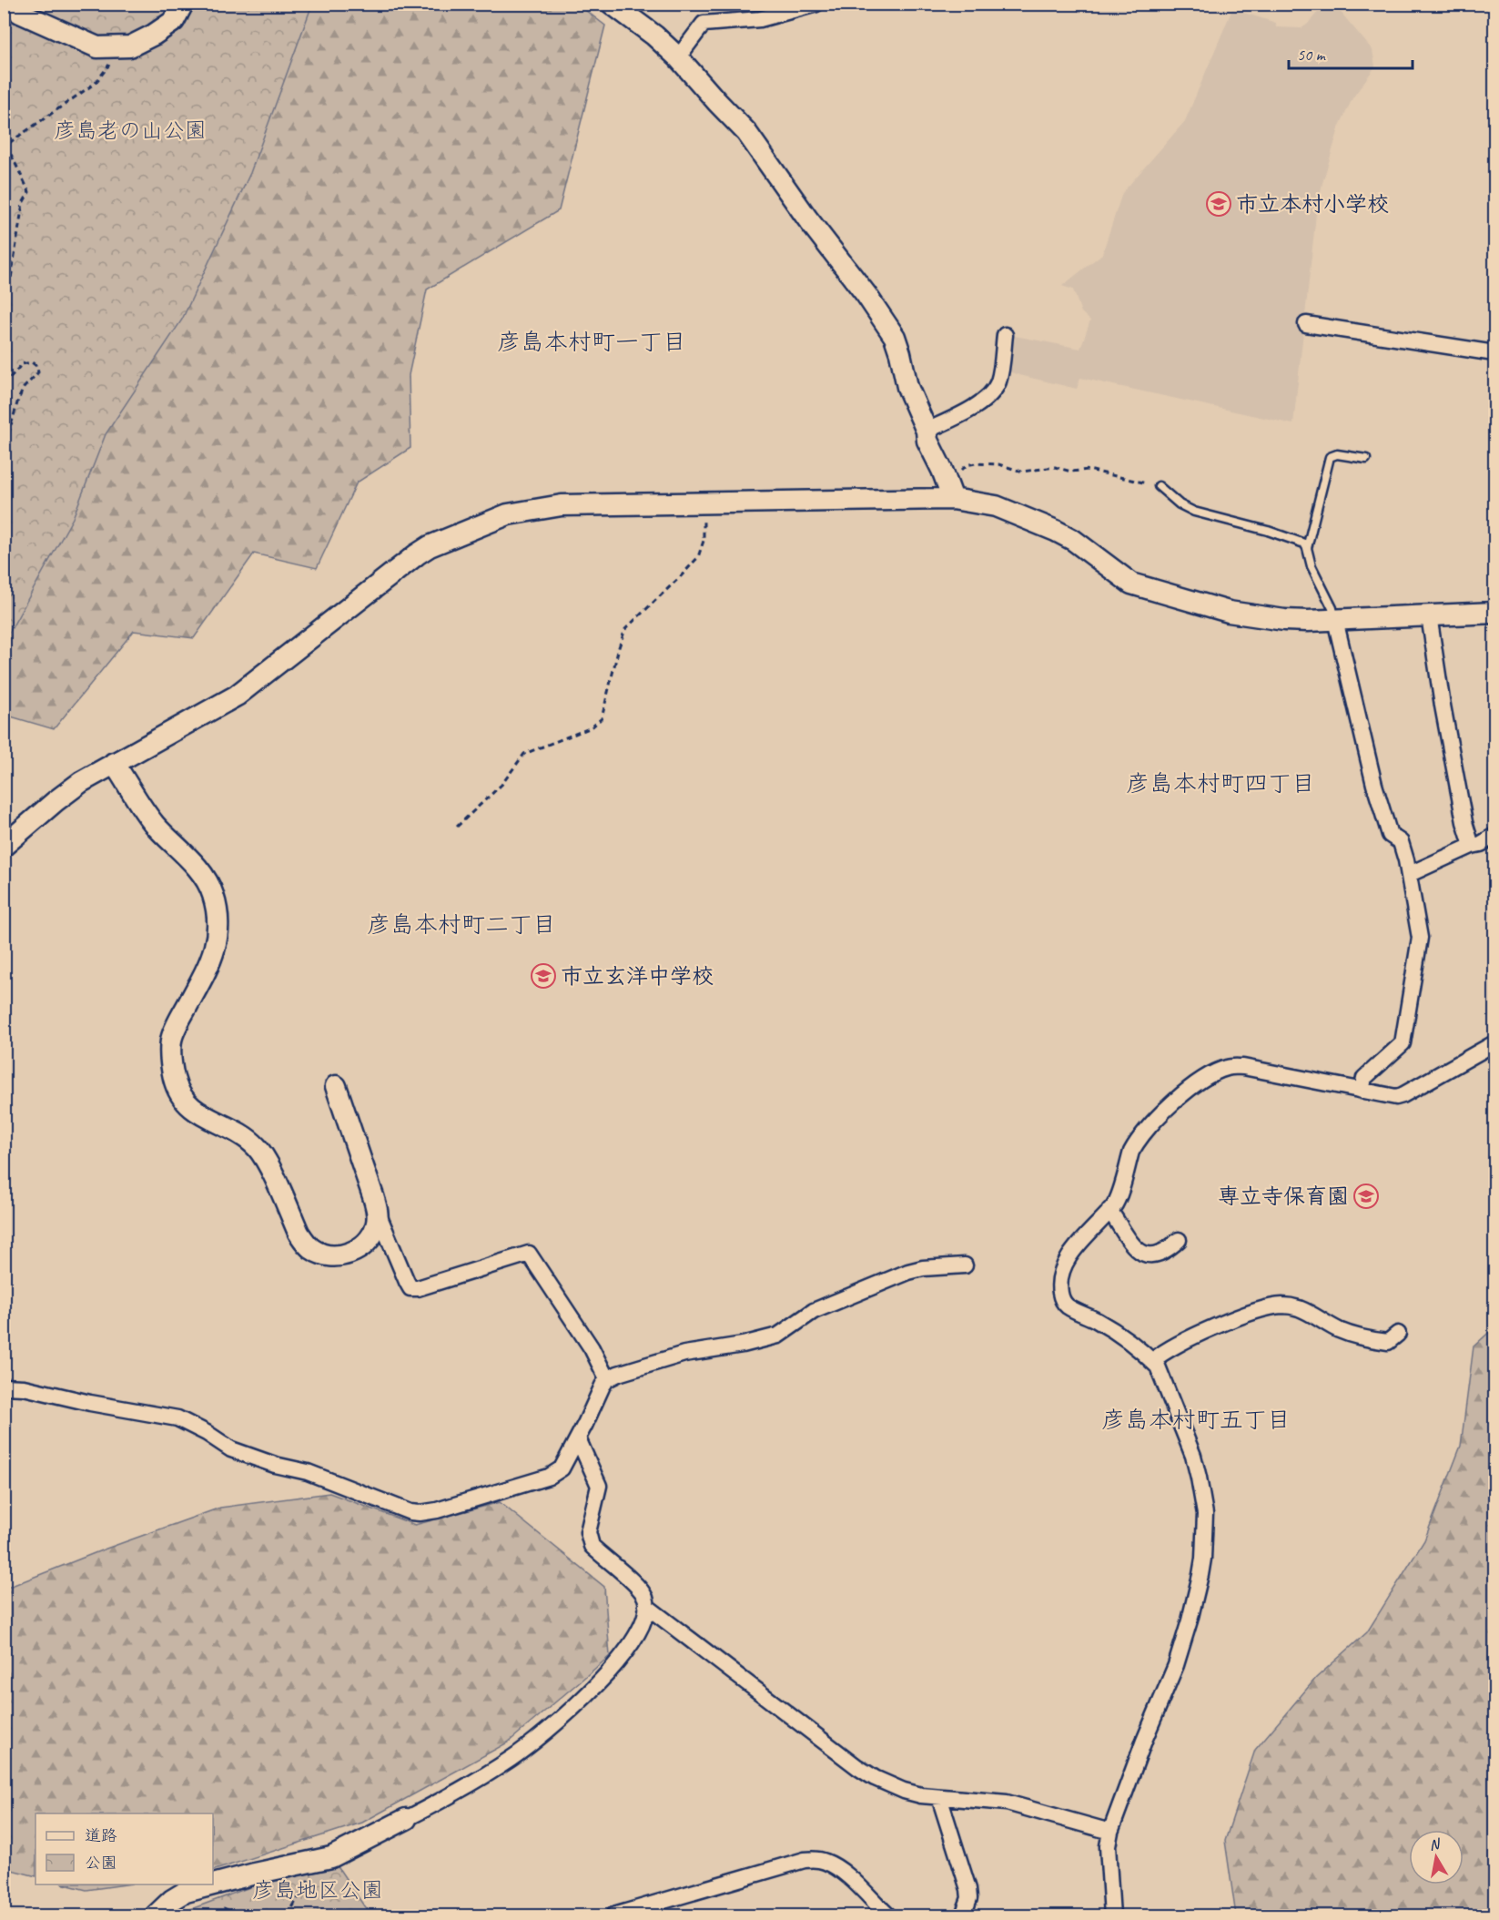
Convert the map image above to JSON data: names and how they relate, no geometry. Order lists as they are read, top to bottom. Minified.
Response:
{"districts":["彦島本村町一丁目","彦島本村町四丁目","彦島本村町二丁目","彦島本村町五丁目"],"parks":["彦島老の山公園","彦島地区公園"],"places":{"school or university":["市立本村小学校","市立玄洋中学校","専立寺保育園"]},"legend":["道路","公園"],"scale_bar":"50 m","north":"top"}
